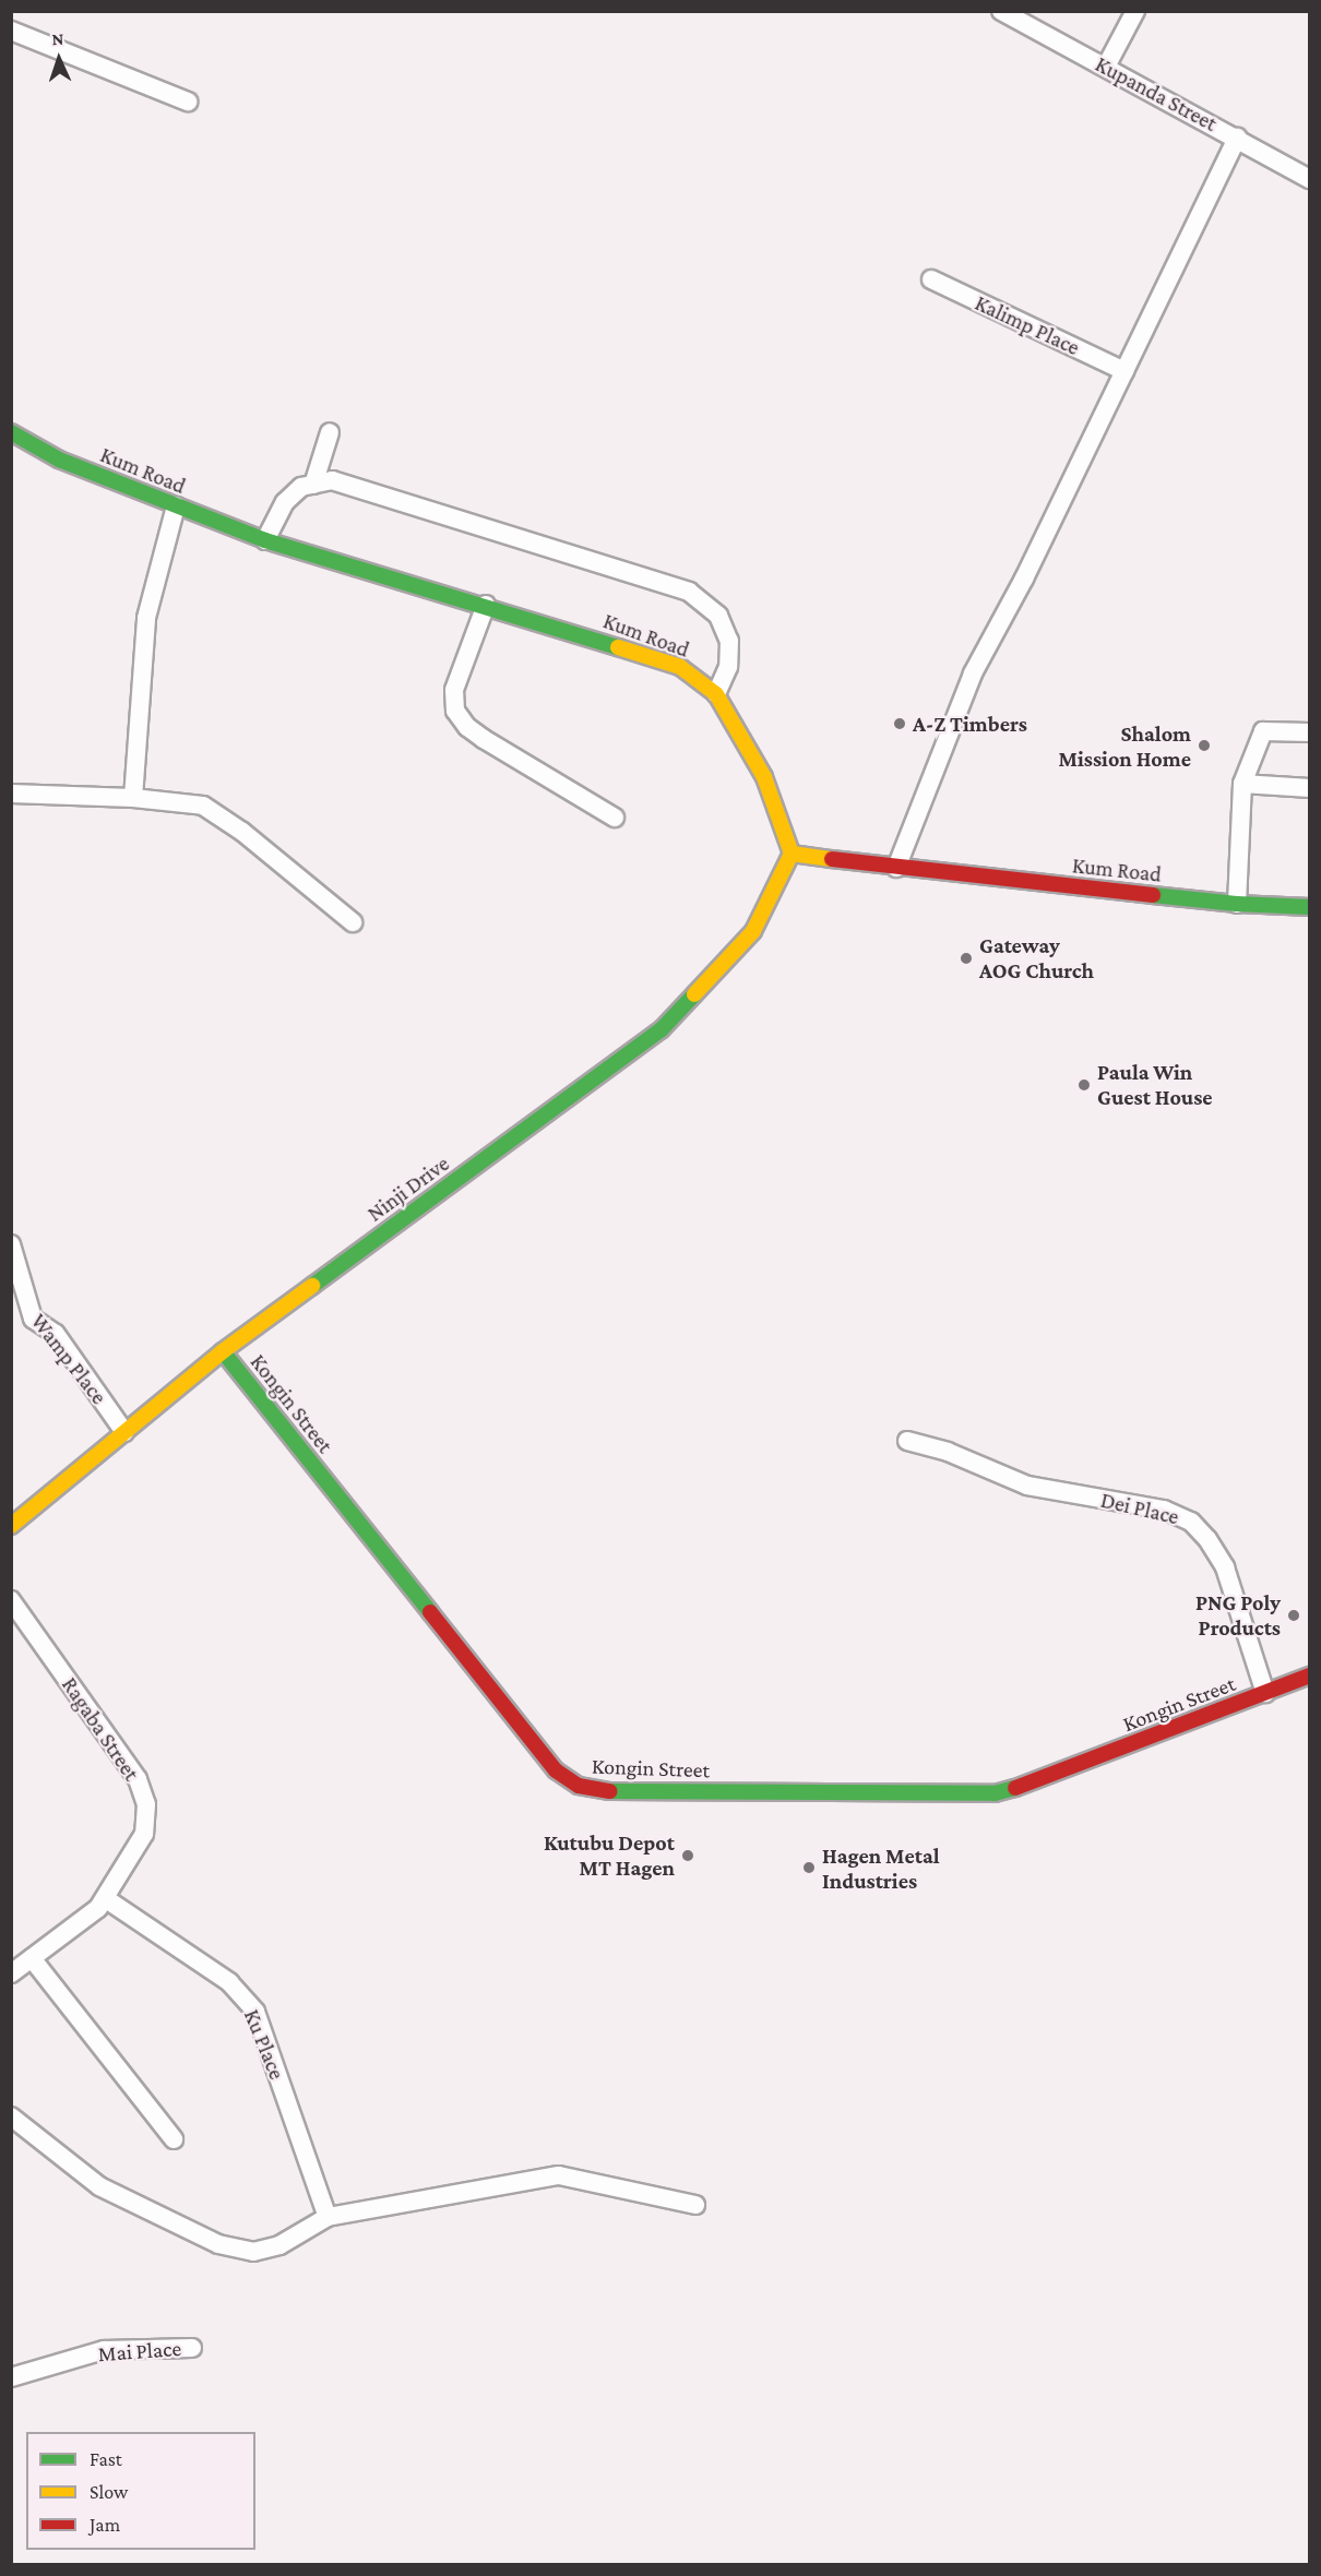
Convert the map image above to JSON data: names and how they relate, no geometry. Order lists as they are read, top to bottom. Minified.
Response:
{"streets":{"street":["Kupanda Street","Kalimp Place","Kum Road","Ninji Drive","Wamp Place","Kongin Street","Dei Place","Ragaba Street","Ku Place","Mai Place"]},"crossings":[["Kum Road","Ninji Drive"],["Ninji Drive","Wamp Place"],["Ninji Drive","Kongin Street"],["Kongin Street","Dei Place"],["Ragaba Street","Ku Place"]],"places":["A-Z Timbers","Shalom Mission Home","Gateway AOG Church","Paula Win Guest House","PNG Poly Products","Kutubu Depot MT Hagen","Hagen Metal Industries"],"legend":["Fast","Slow","Jam"],"north":"top"}
